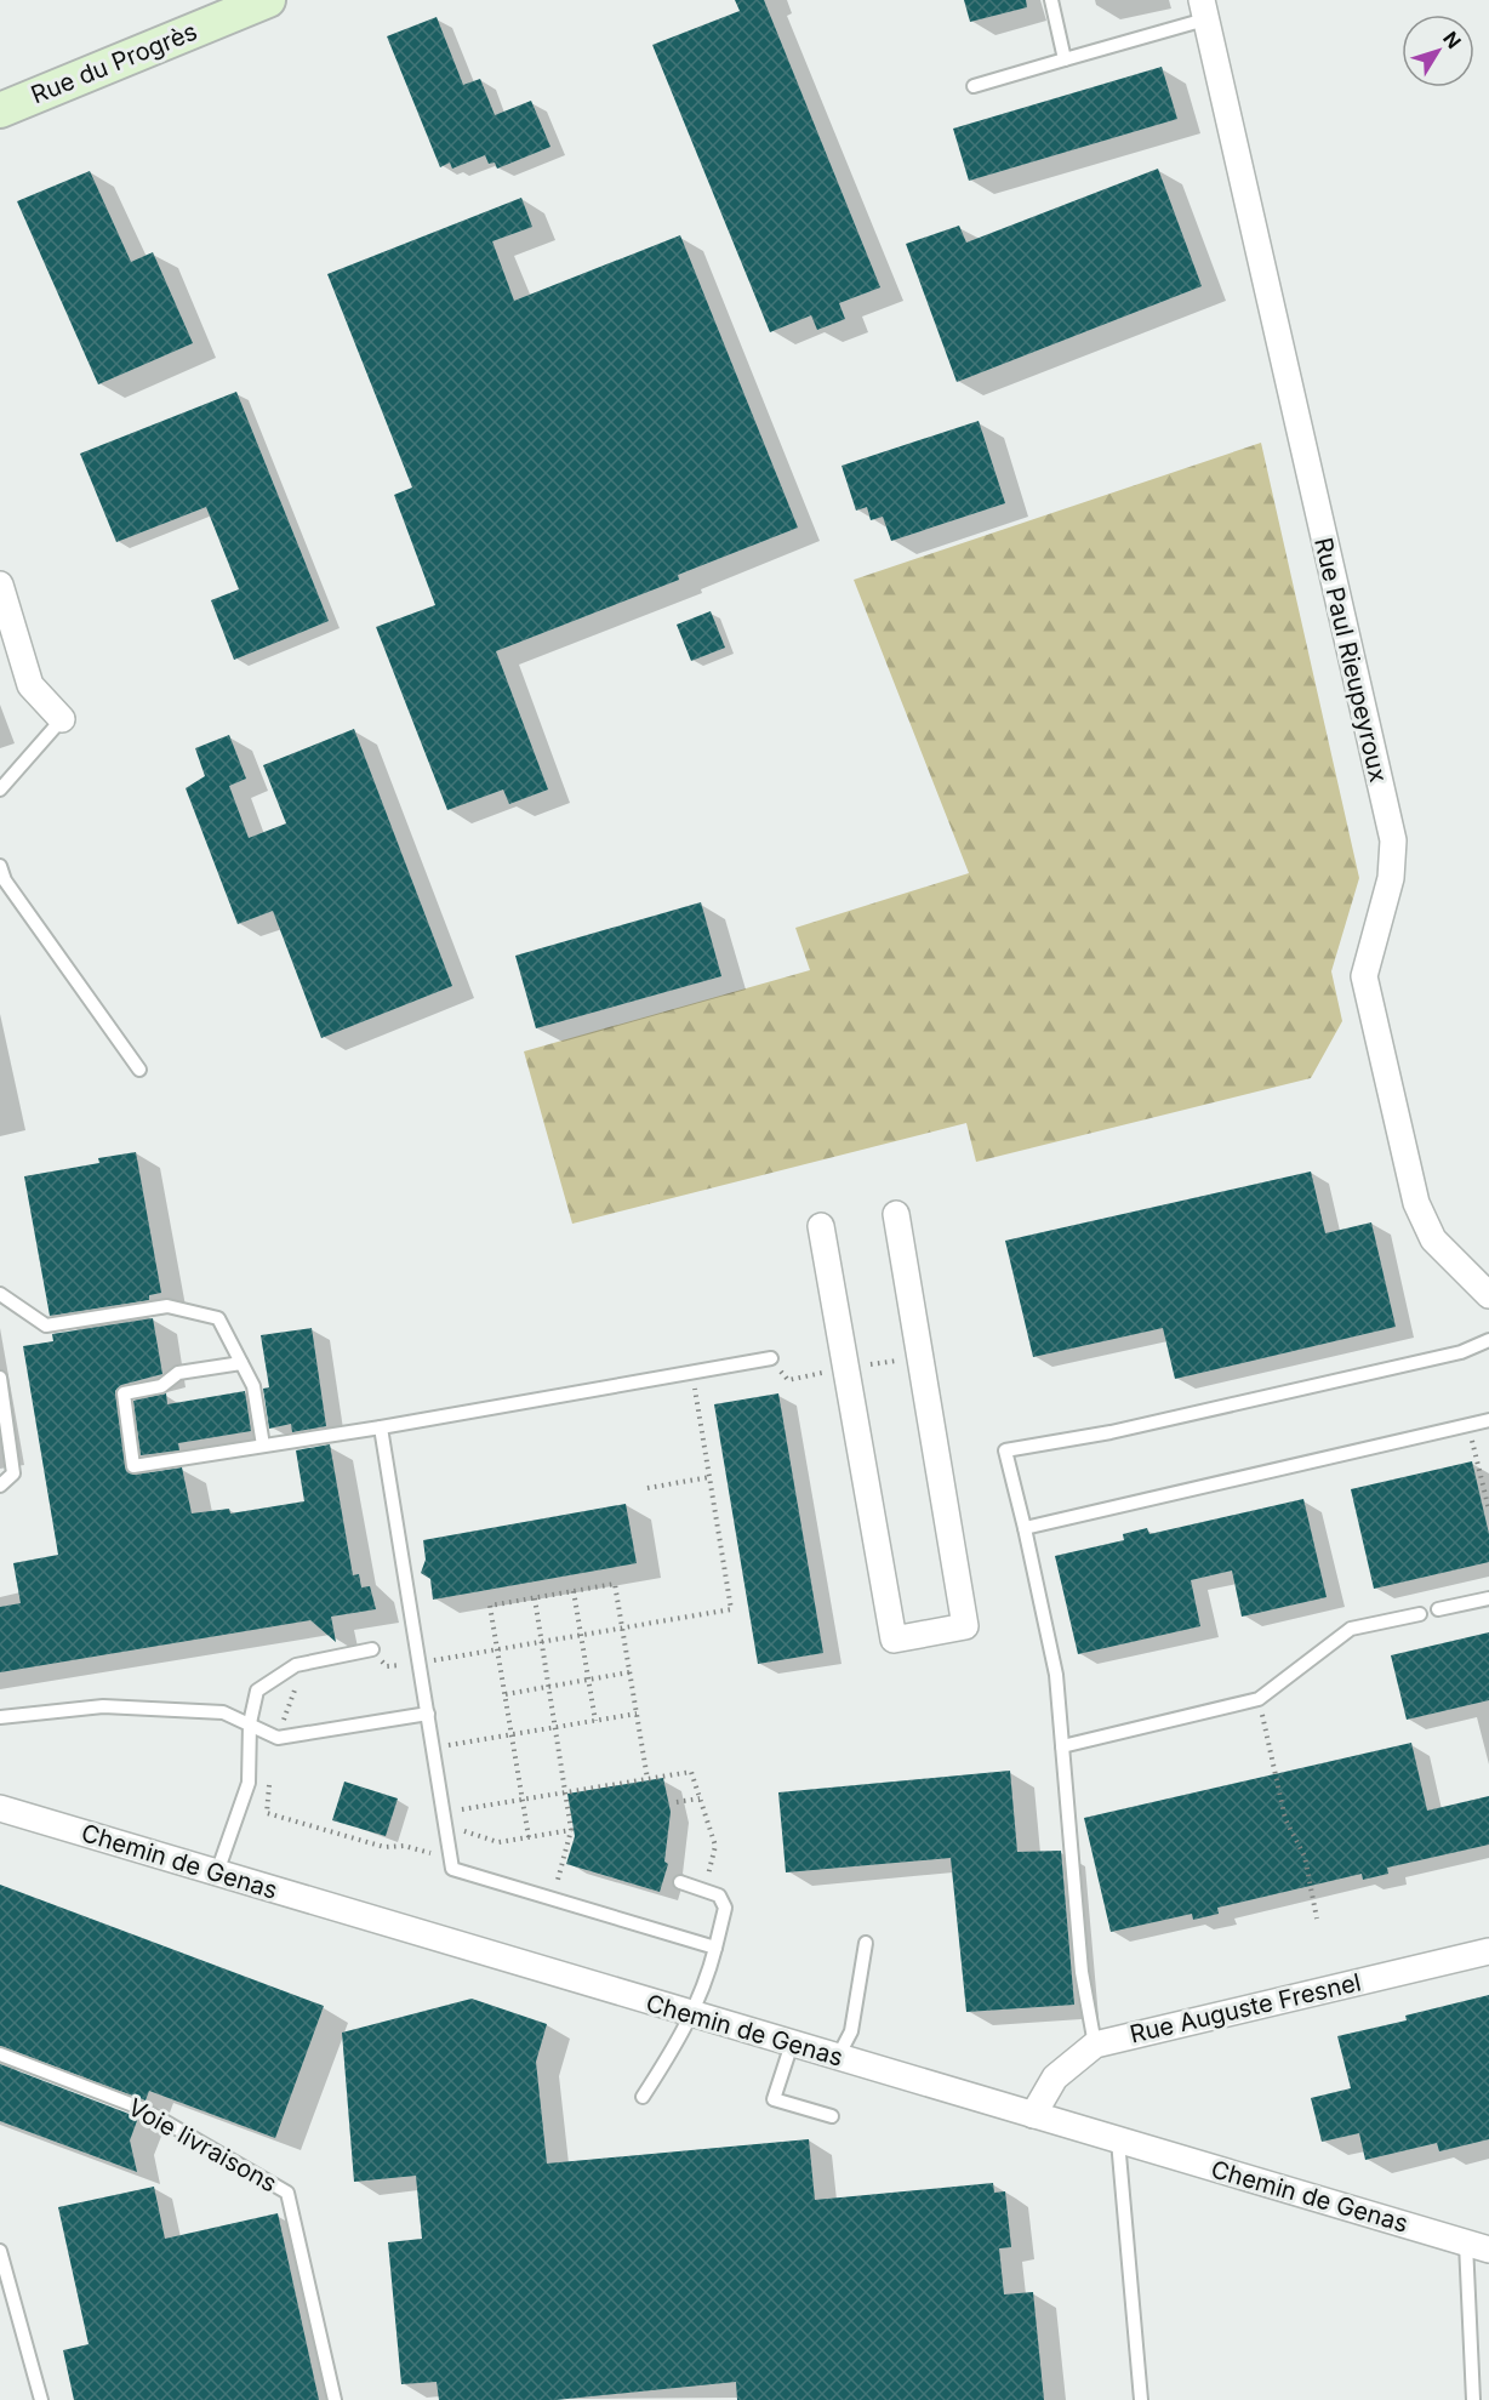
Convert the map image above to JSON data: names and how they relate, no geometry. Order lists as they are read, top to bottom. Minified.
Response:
{"streets":{"street":["Rue du Progrès","Rue Paul Rieupeyroux","Chemin de Genas","Rue Auguste Fresnel"],"lane":["Voie livraisons"]},"crossings":[["Chemin de Genas","Rue Auguste Fresnel"]],"north":"top right"}
